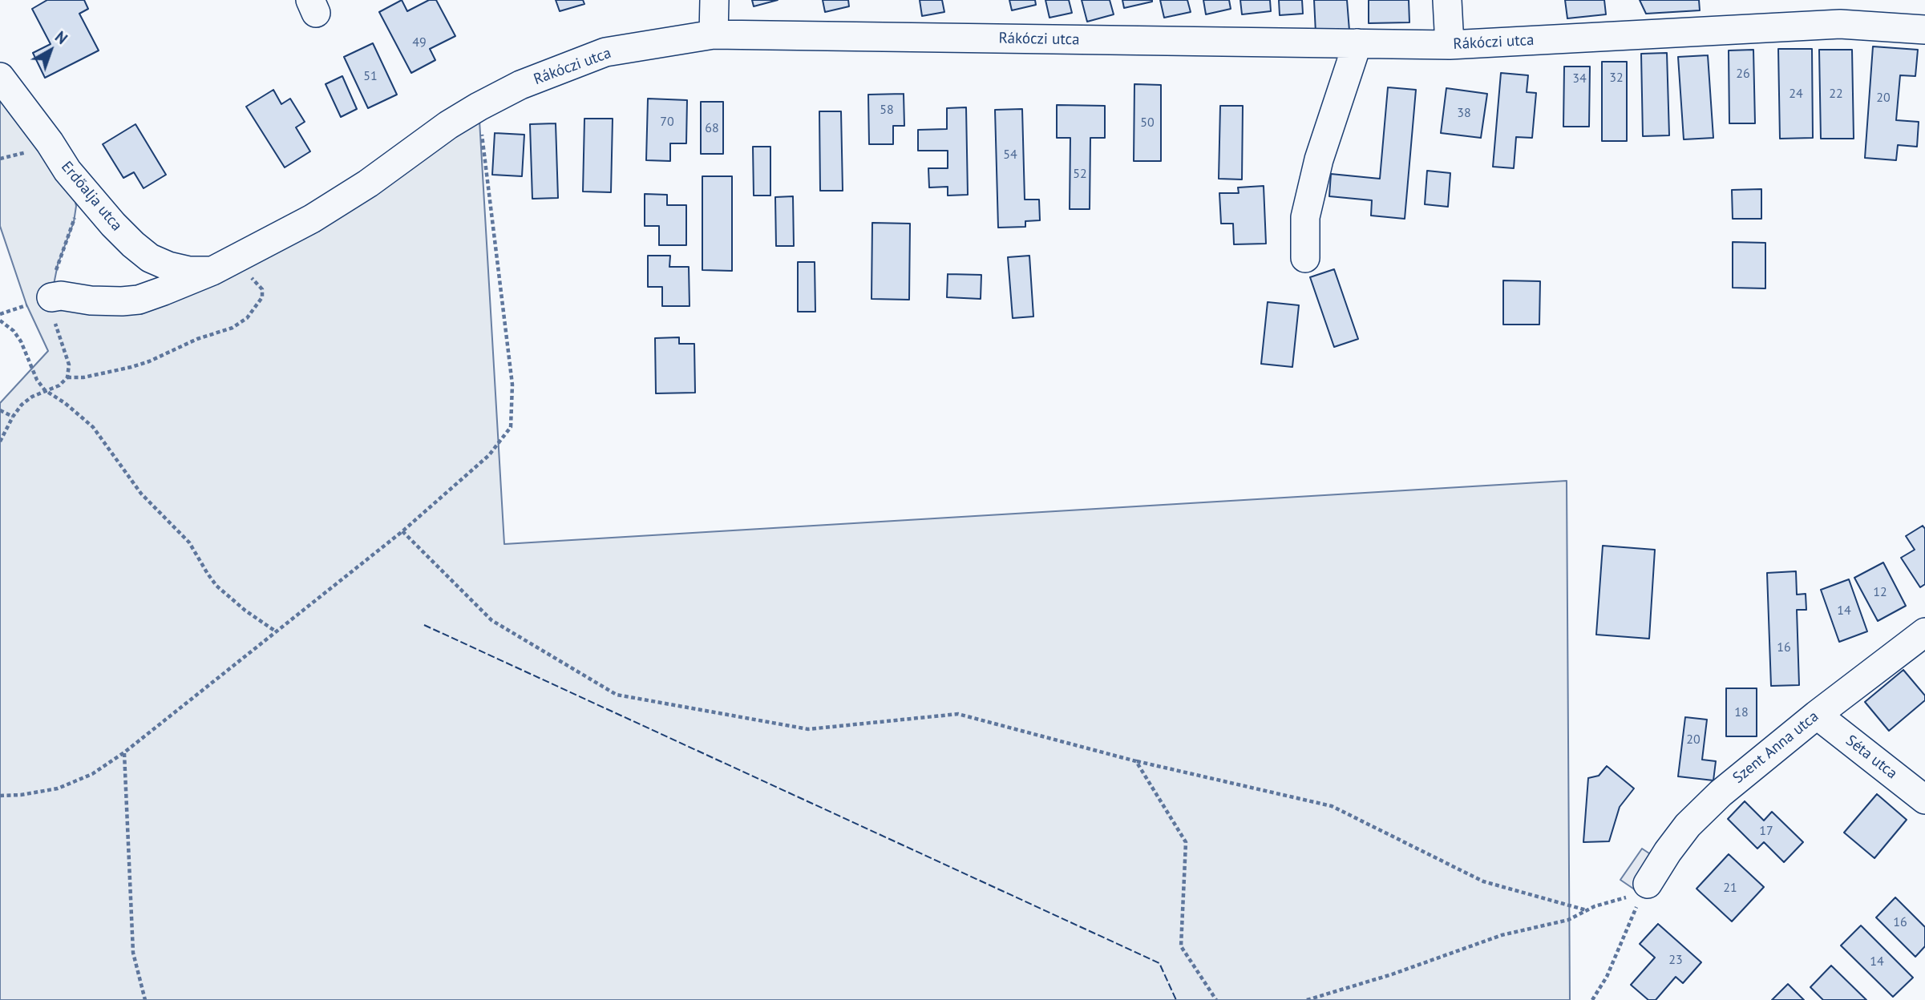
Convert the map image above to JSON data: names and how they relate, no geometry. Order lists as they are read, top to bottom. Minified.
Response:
{"streets":{"street":["Rákóczi utca","Erdőalja utca","Szent Anna utca","Séta utca"]},"crossings":[["Rákóczi utca","Erdőalja utca"],["Szent Anna utca","Séta utca"]],"house_numbers":["49","26","51","32","34","24","22","20","58","38","70","50","68","54","52","12","14","16","18","20","17","21","16","23","14"],"north":"top right"}
